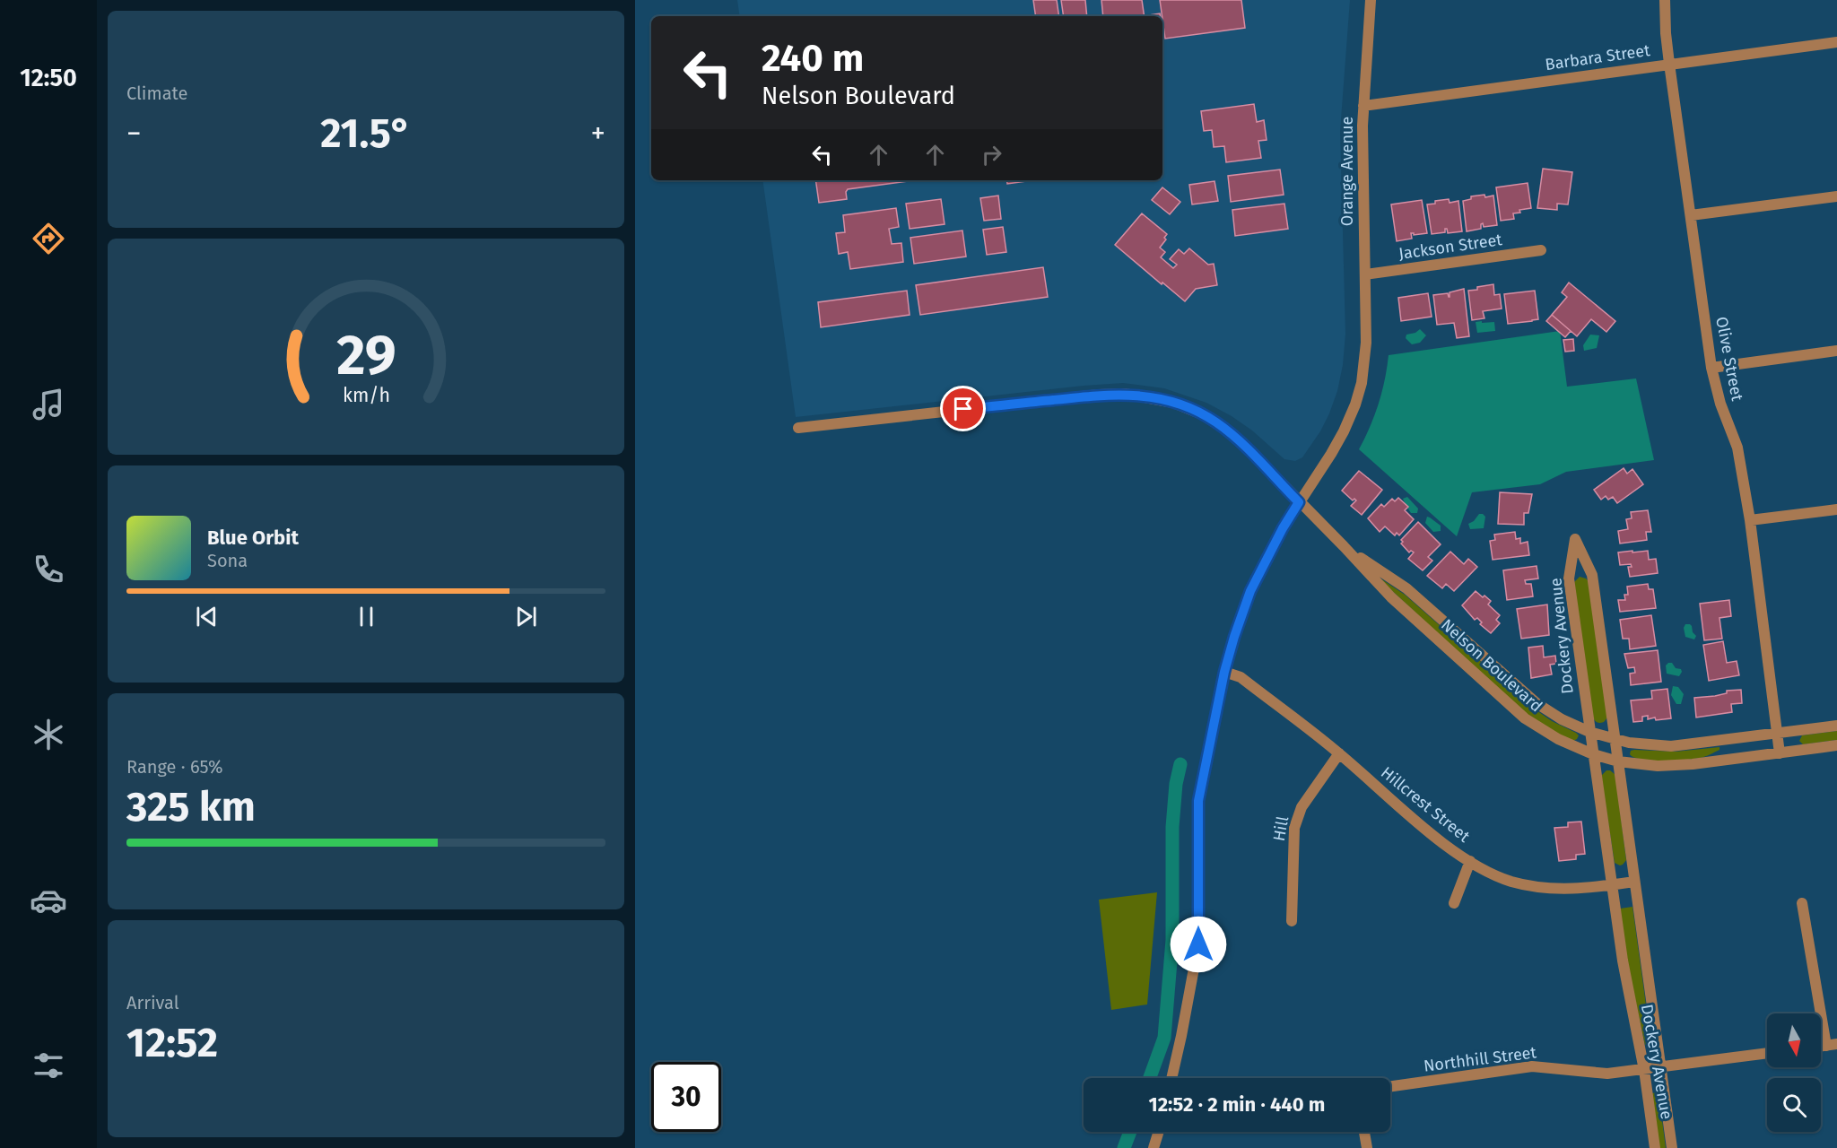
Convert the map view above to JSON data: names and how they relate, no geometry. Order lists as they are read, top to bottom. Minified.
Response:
{"streets":{"street":["Barbara Street","Orange Avenue","Jackson Street","Olive Street","Dockery Avenue","Nelson Boulevard","Hillcrest Street","Hill","Northhill Street"]},"crossings":[["Barbara Street","Orange Avenue"],["Barbara Street","Olive Street"],["Orange Avenue","Jackson Street"],["Orange Avenue","Nelson Boulevard"],["Orange Avenue","Hillcrest Street"],["Olive Street","Nelson Boulevard"],["Dockery Avenue","Nelson Boulevard"],["Dockery Avenue","Hillcrest Street"],["Dockery Avenue","Northhill Street"],["Hillcrest Street","Hill"]],"north":"bottom","page":{"tabs":"12:50","tile":["Climate",["Range · 65%","325 km"],["Arrival","12:52"]],"turn":["240 m","Nelson Boulevard"],"heat":["−","21.5°","+"],"song":["Blue Orbit","Sona"],"limit":"30","trip":"12:52 · 2 min · 440 m","gauge":["29","km/h"]}}
